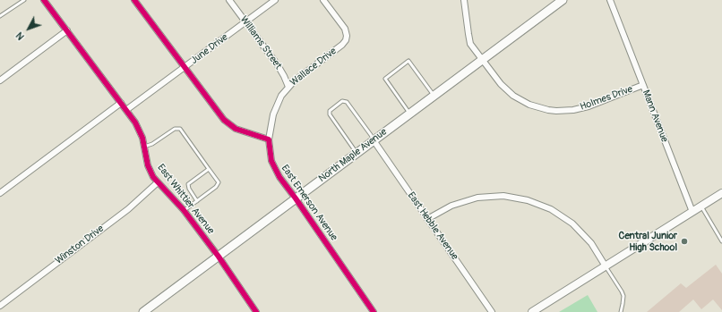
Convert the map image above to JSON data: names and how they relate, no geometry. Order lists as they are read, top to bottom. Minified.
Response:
{"streets":{"main road":["North Maple Avenue"],"street":["Williams Street","June Drive","Wallace Drive","Holmes Drive","Mann Avenue","East Whittier Avenue","East Emerson Avenue","East Hebble Avenue","Winston Drive"]},"crossings":[["Williams Street","June Drive"],["Williams Street","Wallace Drive"],["June Drive","East Whittier Avenue"],["Wallace Drive","East Emerson Avenue"],["Holmes Drive","Mann Avenue"],["Holmes Drive","North Maple Avenue"],["North Maple Avenue","East Whittier Avenue"],["North Maple Avenue","East Emerson Avenue"],["North Maple Avenue","East Hebble Avenue"],["East Whittier Avenue","Winston Drive"]],"places":["Central Junior High School"],"north":"bottom left"}
